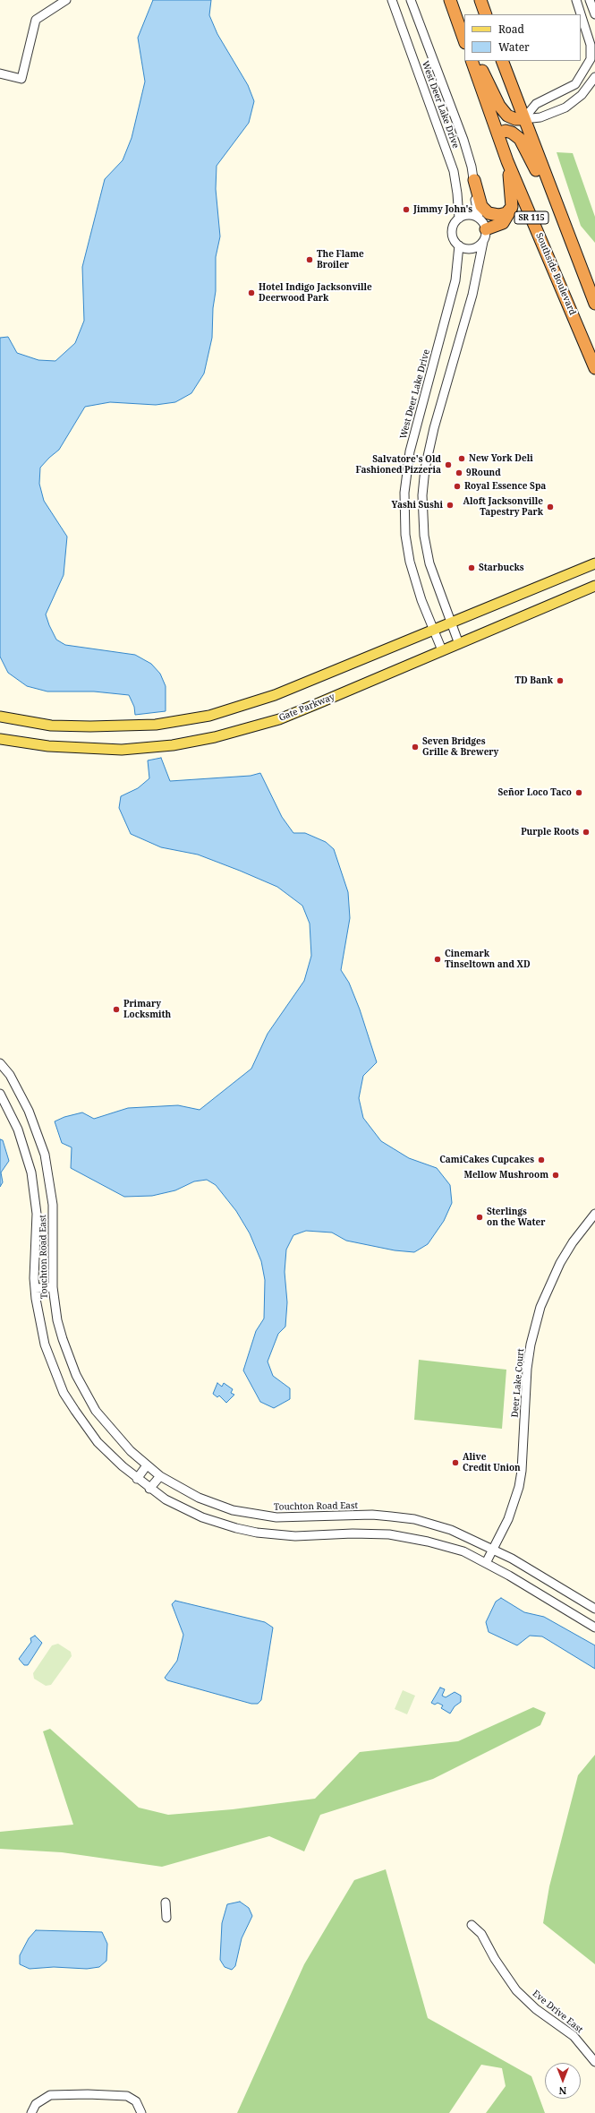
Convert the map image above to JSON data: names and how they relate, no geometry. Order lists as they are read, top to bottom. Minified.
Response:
{"streets":{"highway":["SR 115","Southside Boulevard"],"main road":["Gate Parkway"],"street":["West Deer Lake Drive","Touchton Road East","Deer Lake Court","Eve Drive East"]},"crossings":[["West Deer Lake Drive","Gate Parkway"],["Touchton Road East","Deer Lake Court"]],"places":["Jimmy John's","The Flame Broiler","Hotel Indigo Jacksonville Deerwood Park","New York Deli","Salvatore's Old Fashioned Pizzeria","9Round","Royal Essence Spa","Yashi Sushi","Aloft Jacksonville Tapestry Park","Starbucks","TD Bank","Seven Bridges Grille & Brewery","Señor Loco Taco","Purple Roots","Cinemark Tinseltown and XD","Primary Locksmith","CamiCakes Cupcakes","Mellow Mushroom","Sterlings on the Water","Alive Credit Union"],"legend":["Road","Water"],"north":"bottom"}
